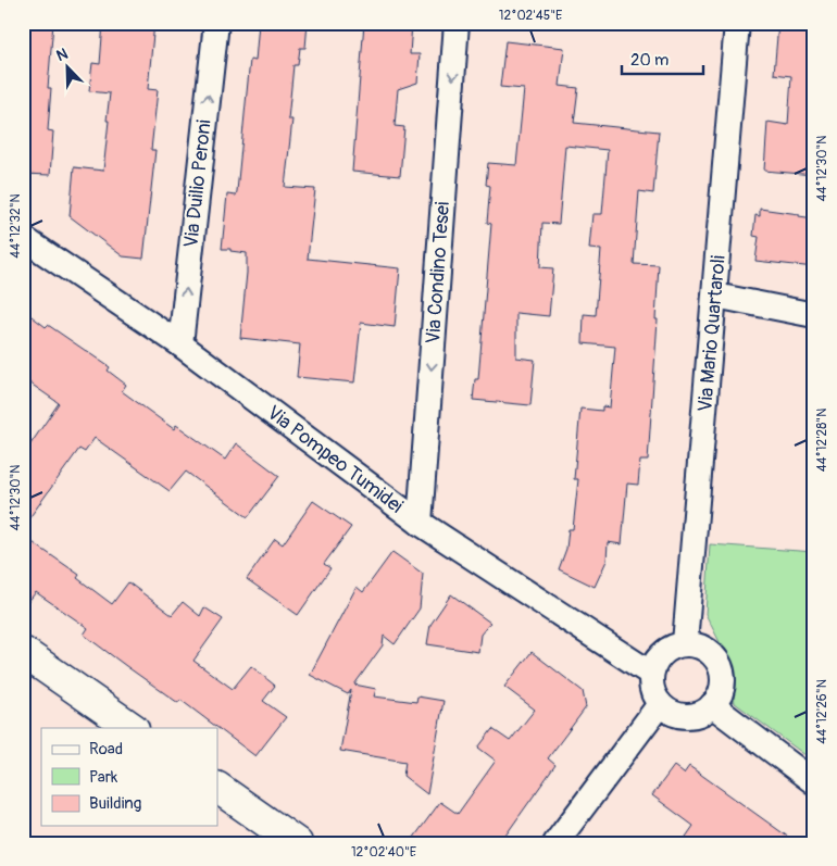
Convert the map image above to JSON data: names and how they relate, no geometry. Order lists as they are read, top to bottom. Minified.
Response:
{"streets":{"street":["Via Duilio Peroni","Via Condino Tesei","Via Mario Quartaroli","Via Pompeo Tumidei"]},"crossings":[["Via Duilio Peroni","Via Pompeo Tumidei"],["Via Condino Tesei","Via Pompeo Tumidei"],["Via Mario Quartaroli","Via Pompeo Tumidei"]],"one_way":["Via Duilio Peroni","Via Condino Tesei"],"legend":["Road","Park","Building"],"scale_bar":"20 m","north":"top left","coordinates":["12°02'45\"E","44°12'30\"N","44°12'32\"N","44°12'28\"N","44°12'26\"N","12°02'40\"E"]}
